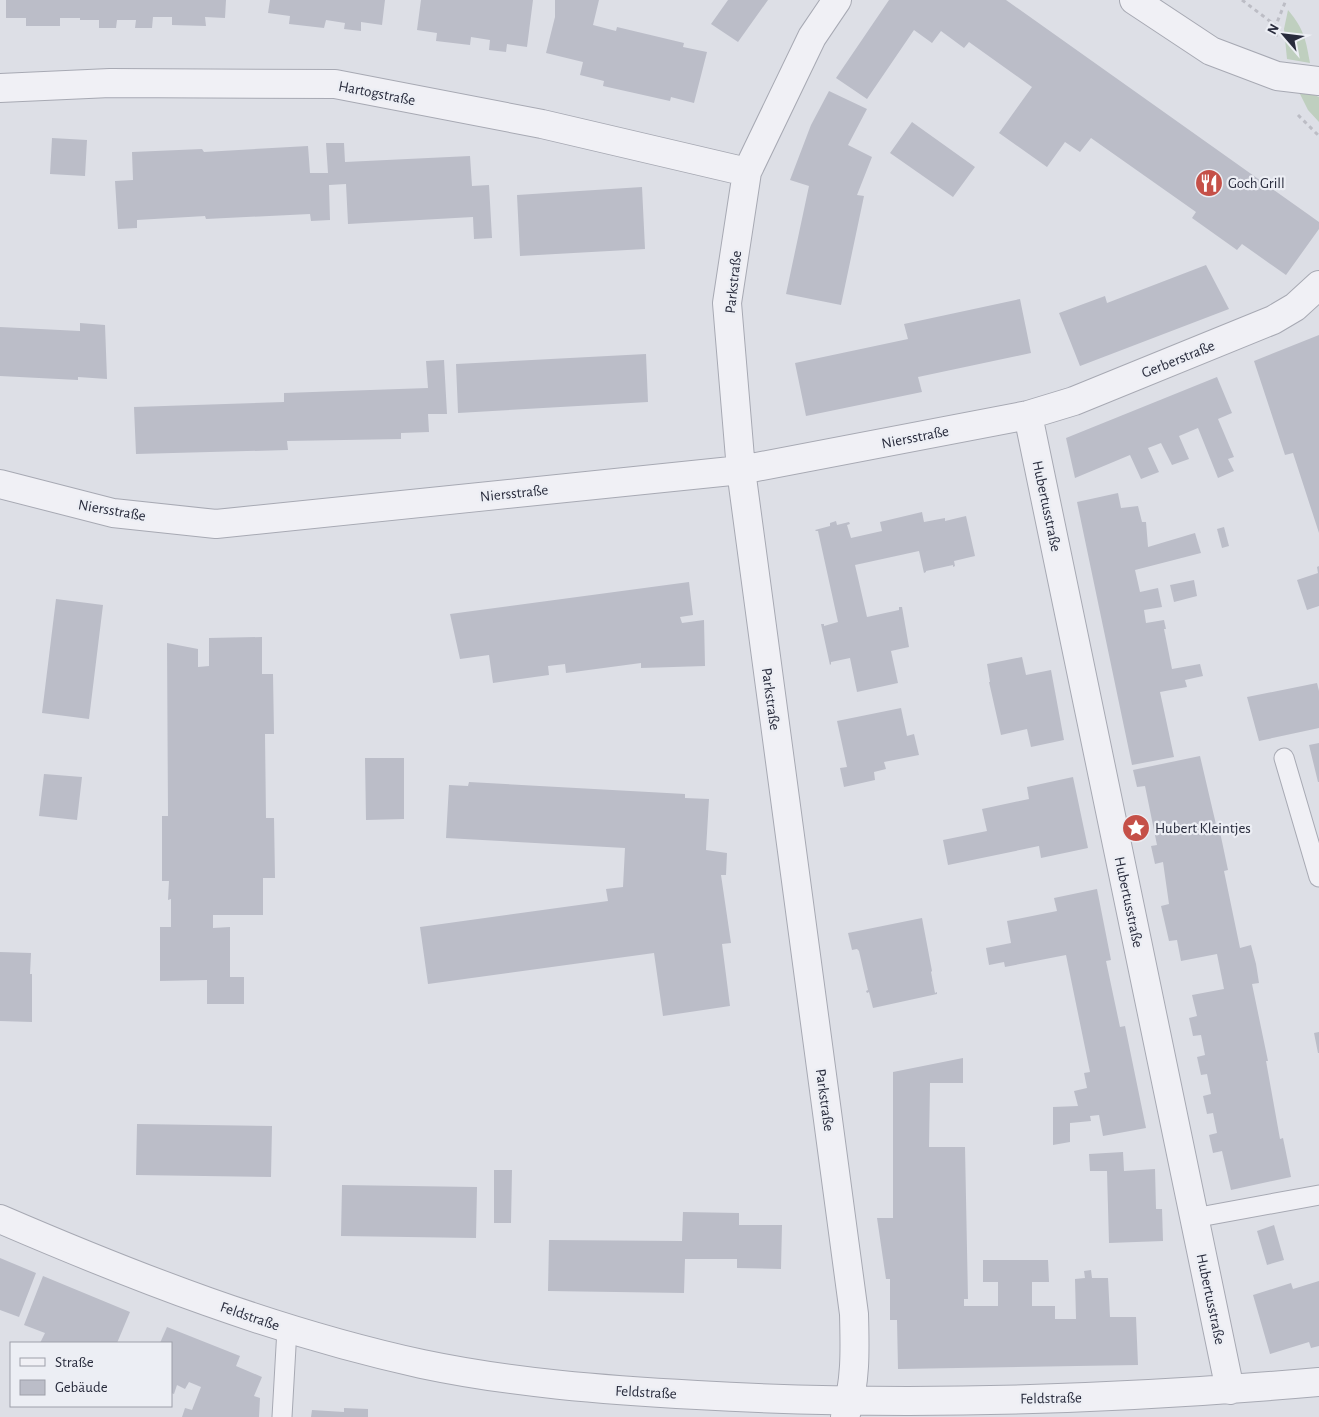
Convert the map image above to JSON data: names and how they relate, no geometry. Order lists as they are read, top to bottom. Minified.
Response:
{"streets":{"street":["Hartogstraße","Parkstraße","Gerberstraße","Niersstraße","Hubertusstraße","Feldstraße"]},"crossings":[["Hartogstraße","Parkstraße"],["Parkstraße","Niersstraße"],["Parkstraße","Feldstraße"],["Gerberstraße","Niersstraße"],["Gerberstraße","Hubertusstraße"],["Niersstraße","Hubertusstraße"],["Hubertusstraße","Feldstraße"]],"places":{"restaurant":["Goch Grill"],"place":["Hubert Kleintjes"]},"legend":["Straße","Gebäude"],"north":"top left"}
